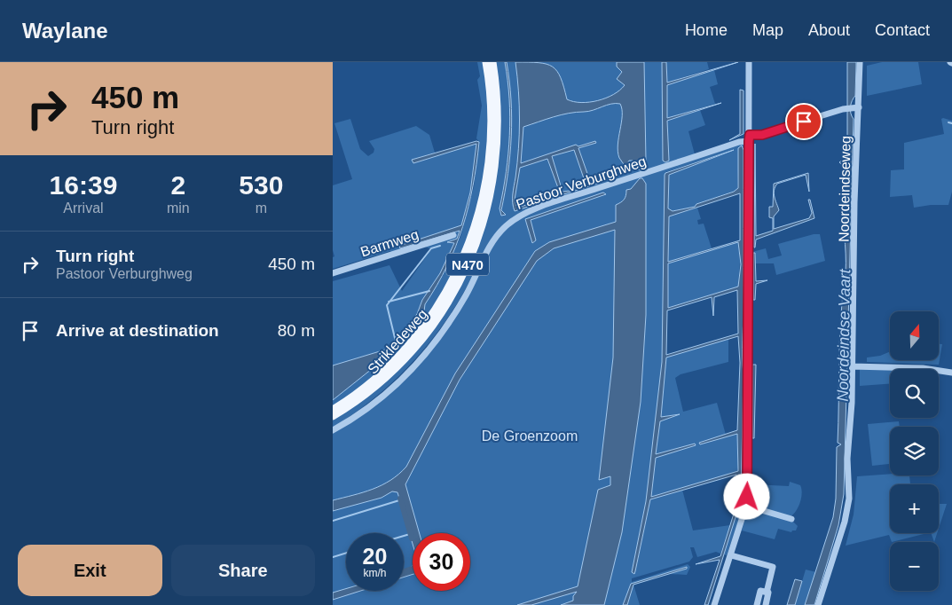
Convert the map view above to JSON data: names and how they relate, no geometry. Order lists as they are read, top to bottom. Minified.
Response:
{"streets":{"main road":["N470","Strikledeweg"],"street":["Pastoor Verburghweg","Noordeindseweg","Barmweg"]},"crossings":[["Pastoor Verburghweg","Noordeindseweg"]],"water":["Noordeindse Vaart"],"parks":["De Groenzoom"],"north":"top","page":{"header":"Waylane","nav":["Home","Map","About","Contact"],"turn":["450 m","Turn right"],"eta":["16:39","Arrival","2","min","530","m"],"list":[{"name":"Turn right","note":"Pastoor Verburghweg","value":"450 m"},{"name":"Arrive at destination","value":"80 m"}],"map_buttons":["+","−"],"speed":"20 km/h","limit":"30","buttons":["Exit","Share"]}}
